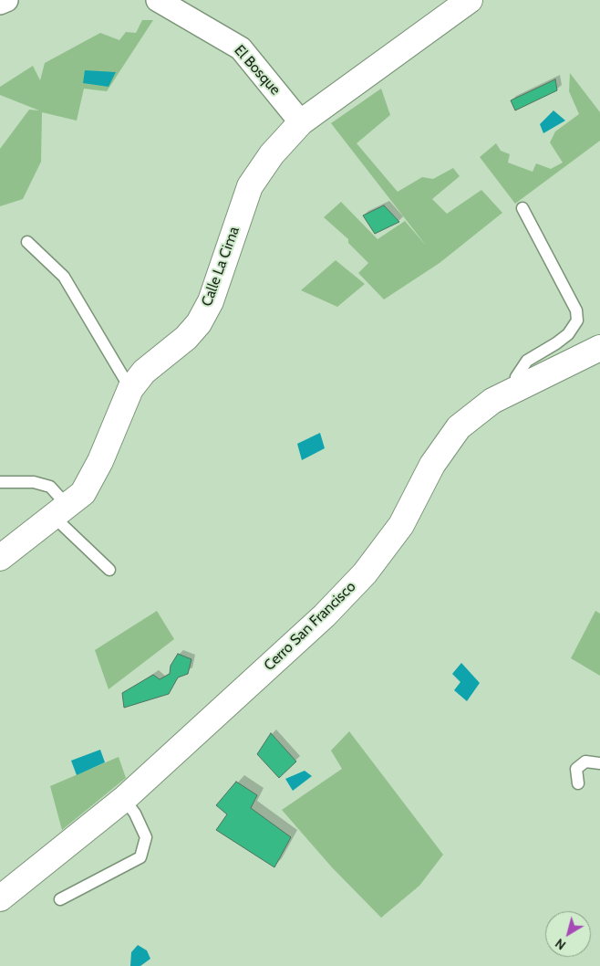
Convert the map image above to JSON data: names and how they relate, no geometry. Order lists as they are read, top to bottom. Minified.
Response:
{"streets":{"street":["El Bosque","Calle La Cima","Cerro San Francisco"]},"crossings":[["El Bosque","Calle La Cima"]],"north":"bottom left"}
